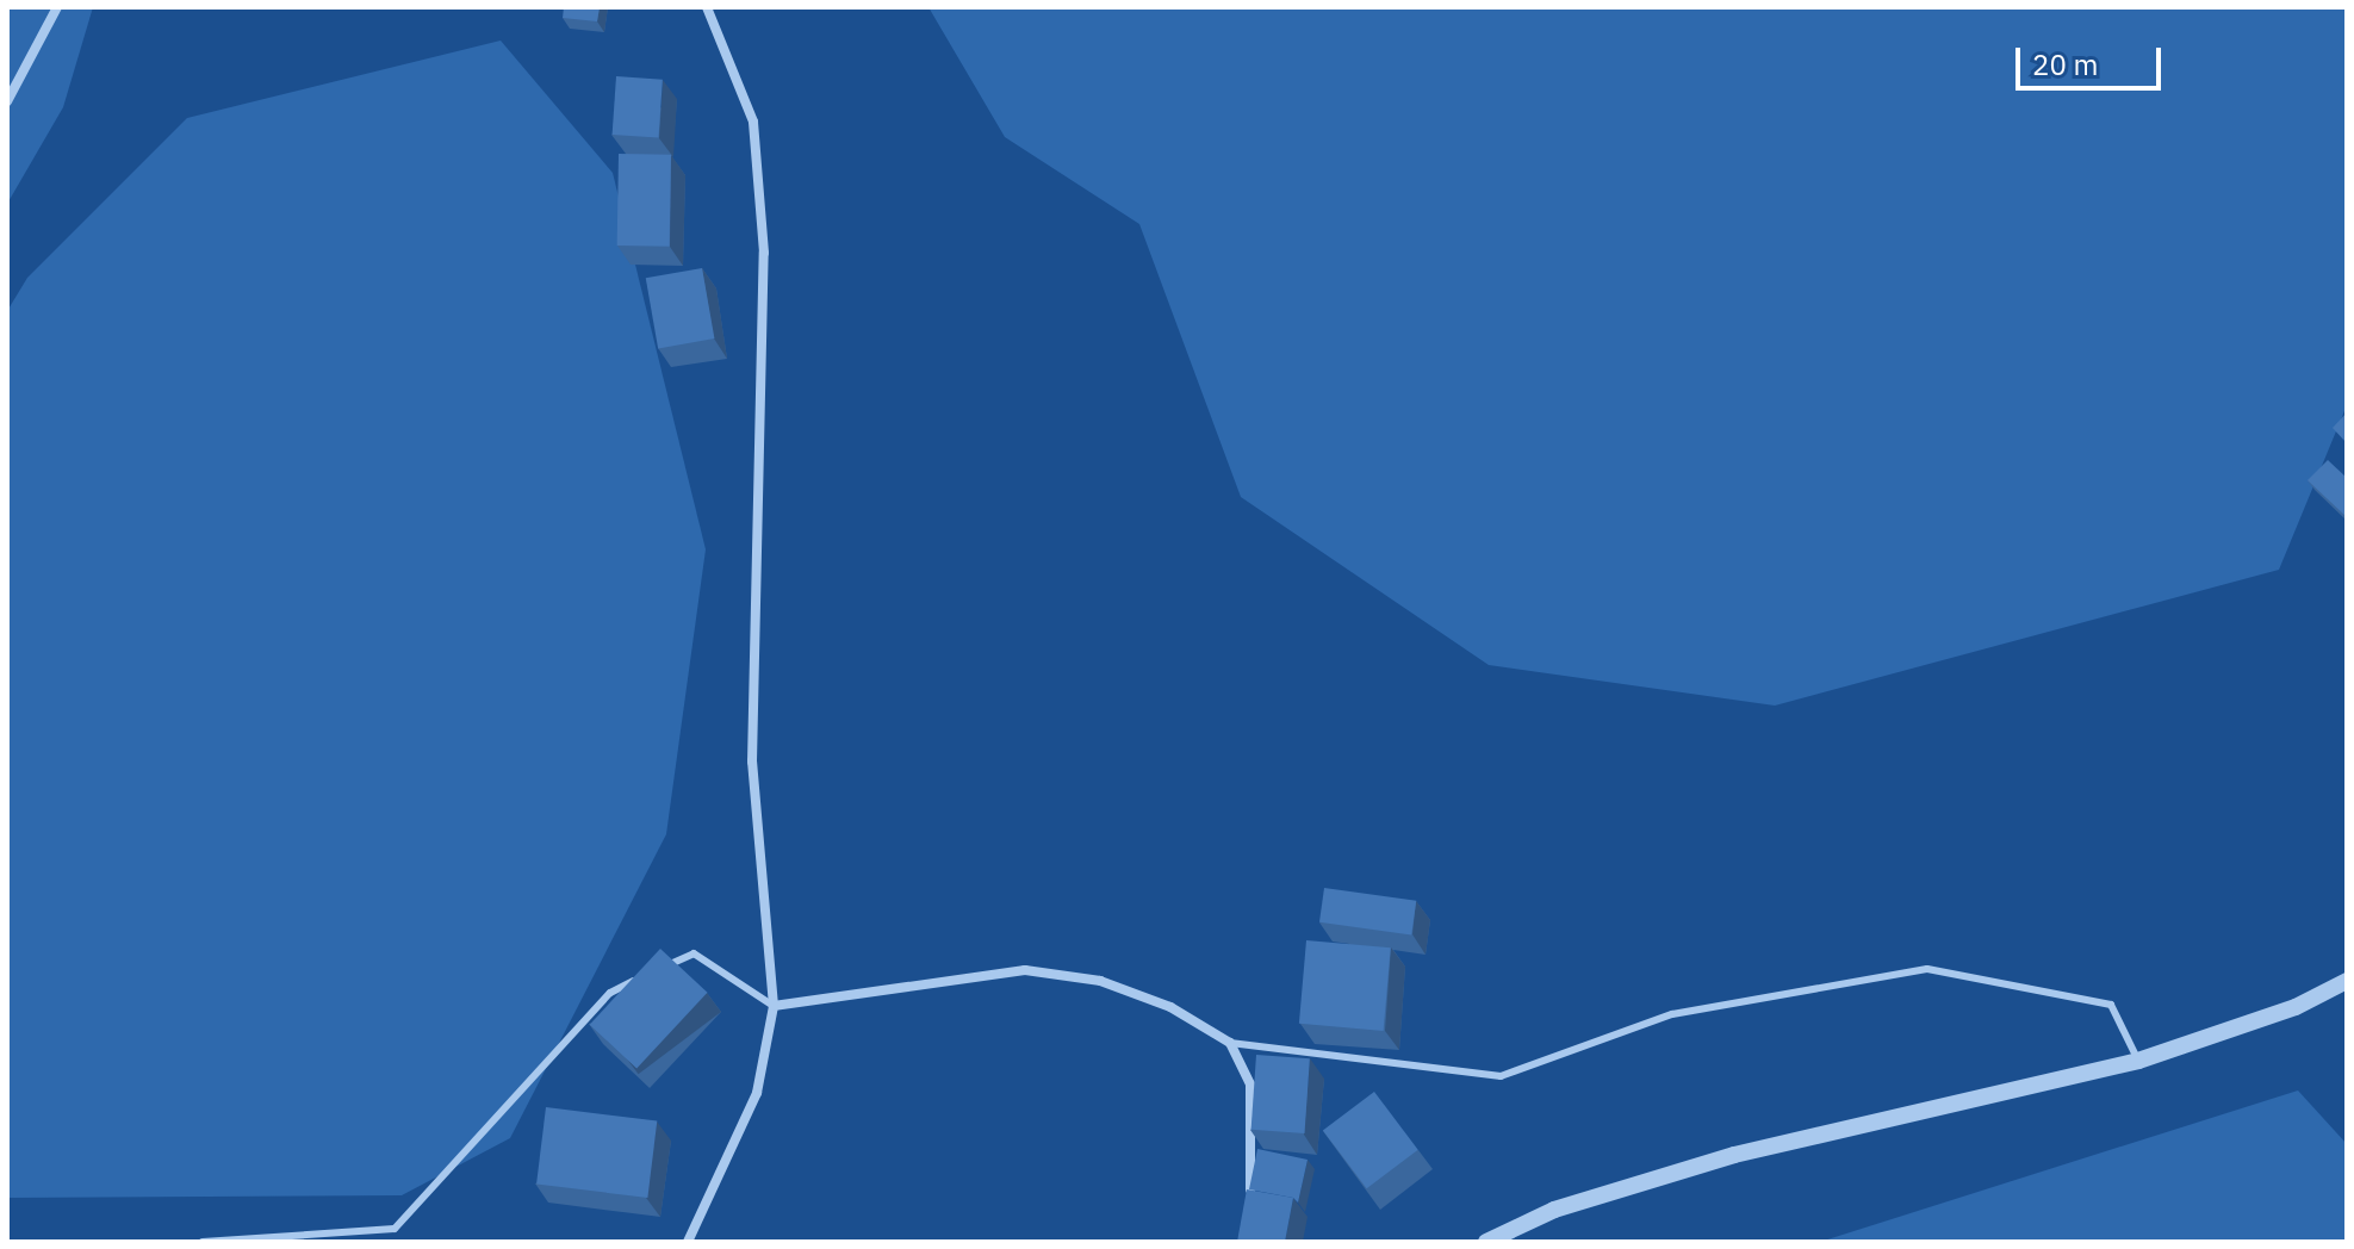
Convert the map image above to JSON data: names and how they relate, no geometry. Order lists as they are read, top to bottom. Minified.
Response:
{"scale_bar":"20 m"}
